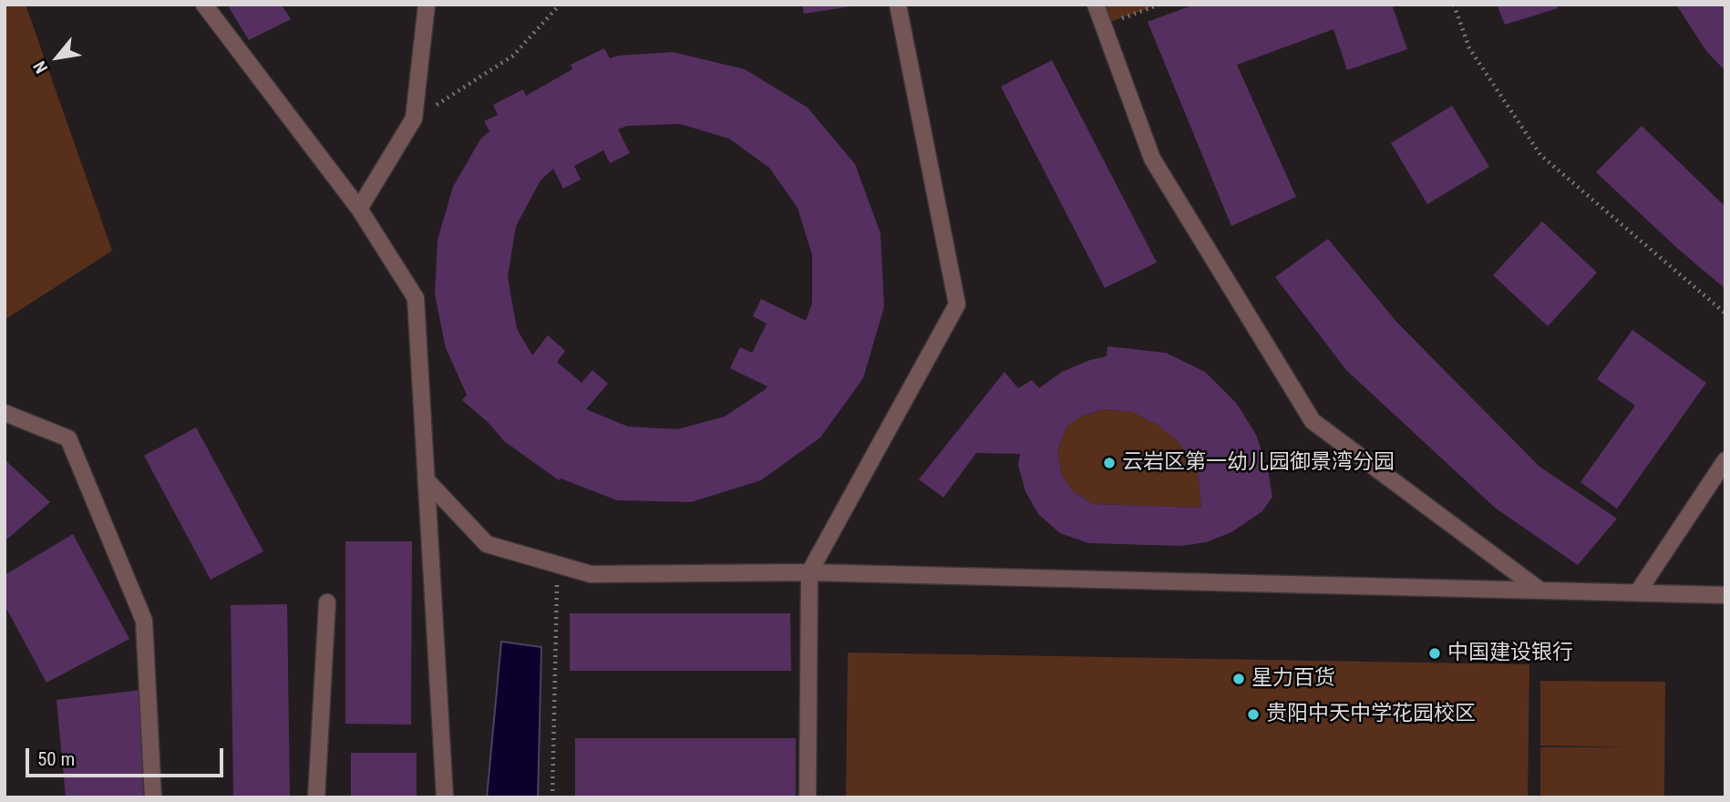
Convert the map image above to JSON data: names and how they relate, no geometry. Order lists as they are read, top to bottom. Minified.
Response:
{"places":["云岩区第一幼儿园御景湾分园","中国建设银行","星力百货","贵阳中天中学花园校区"],"scale_bar":"50 m","north":"bottom left"}
